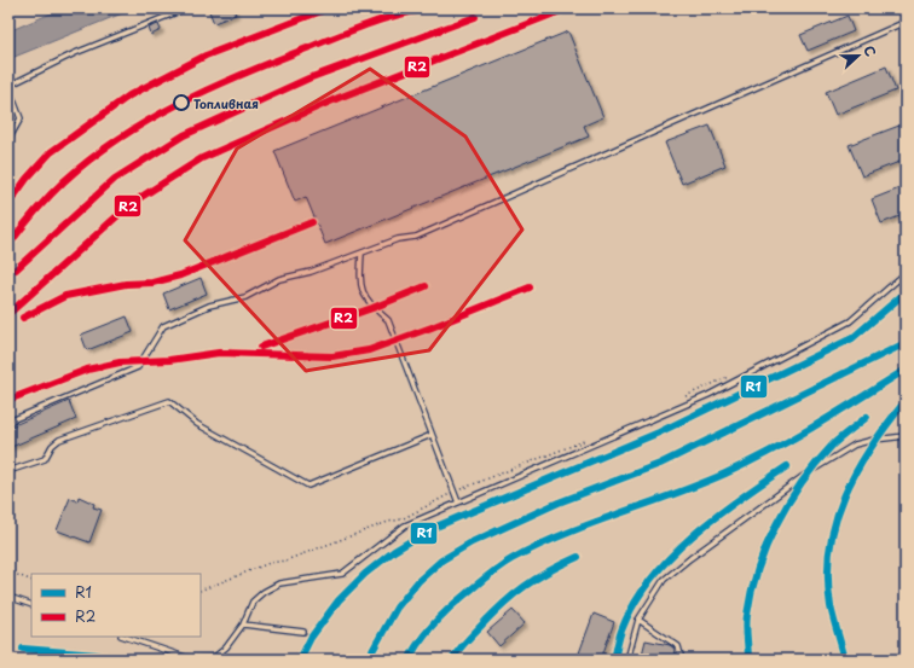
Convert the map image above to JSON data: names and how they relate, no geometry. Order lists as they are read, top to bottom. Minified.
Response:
{"places":["Топливная"],"lines":["transit line R2","transit line R1"],"legend":["R1","R2"],"north":"right"}
